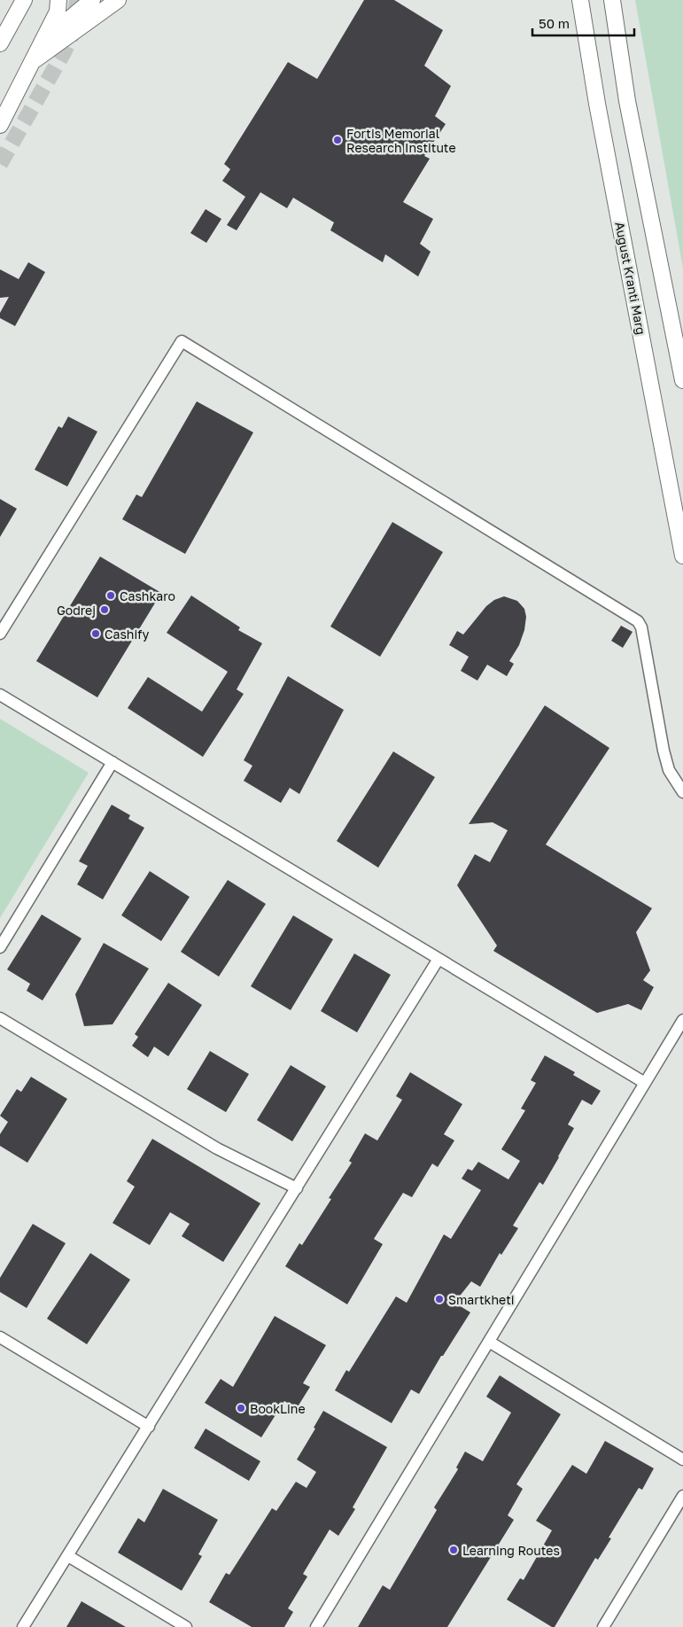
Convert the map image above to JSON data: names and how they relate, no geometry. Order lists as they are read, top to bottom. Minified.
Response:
{"streets":{"main road":["August Kranti Marg"]},"places":["Fortis Memorial Research Institute","Cashkaro","Godrej","Cashify","Smartkheti","BookLine","Learning Routes"],"scale_bar":"50 m"}
